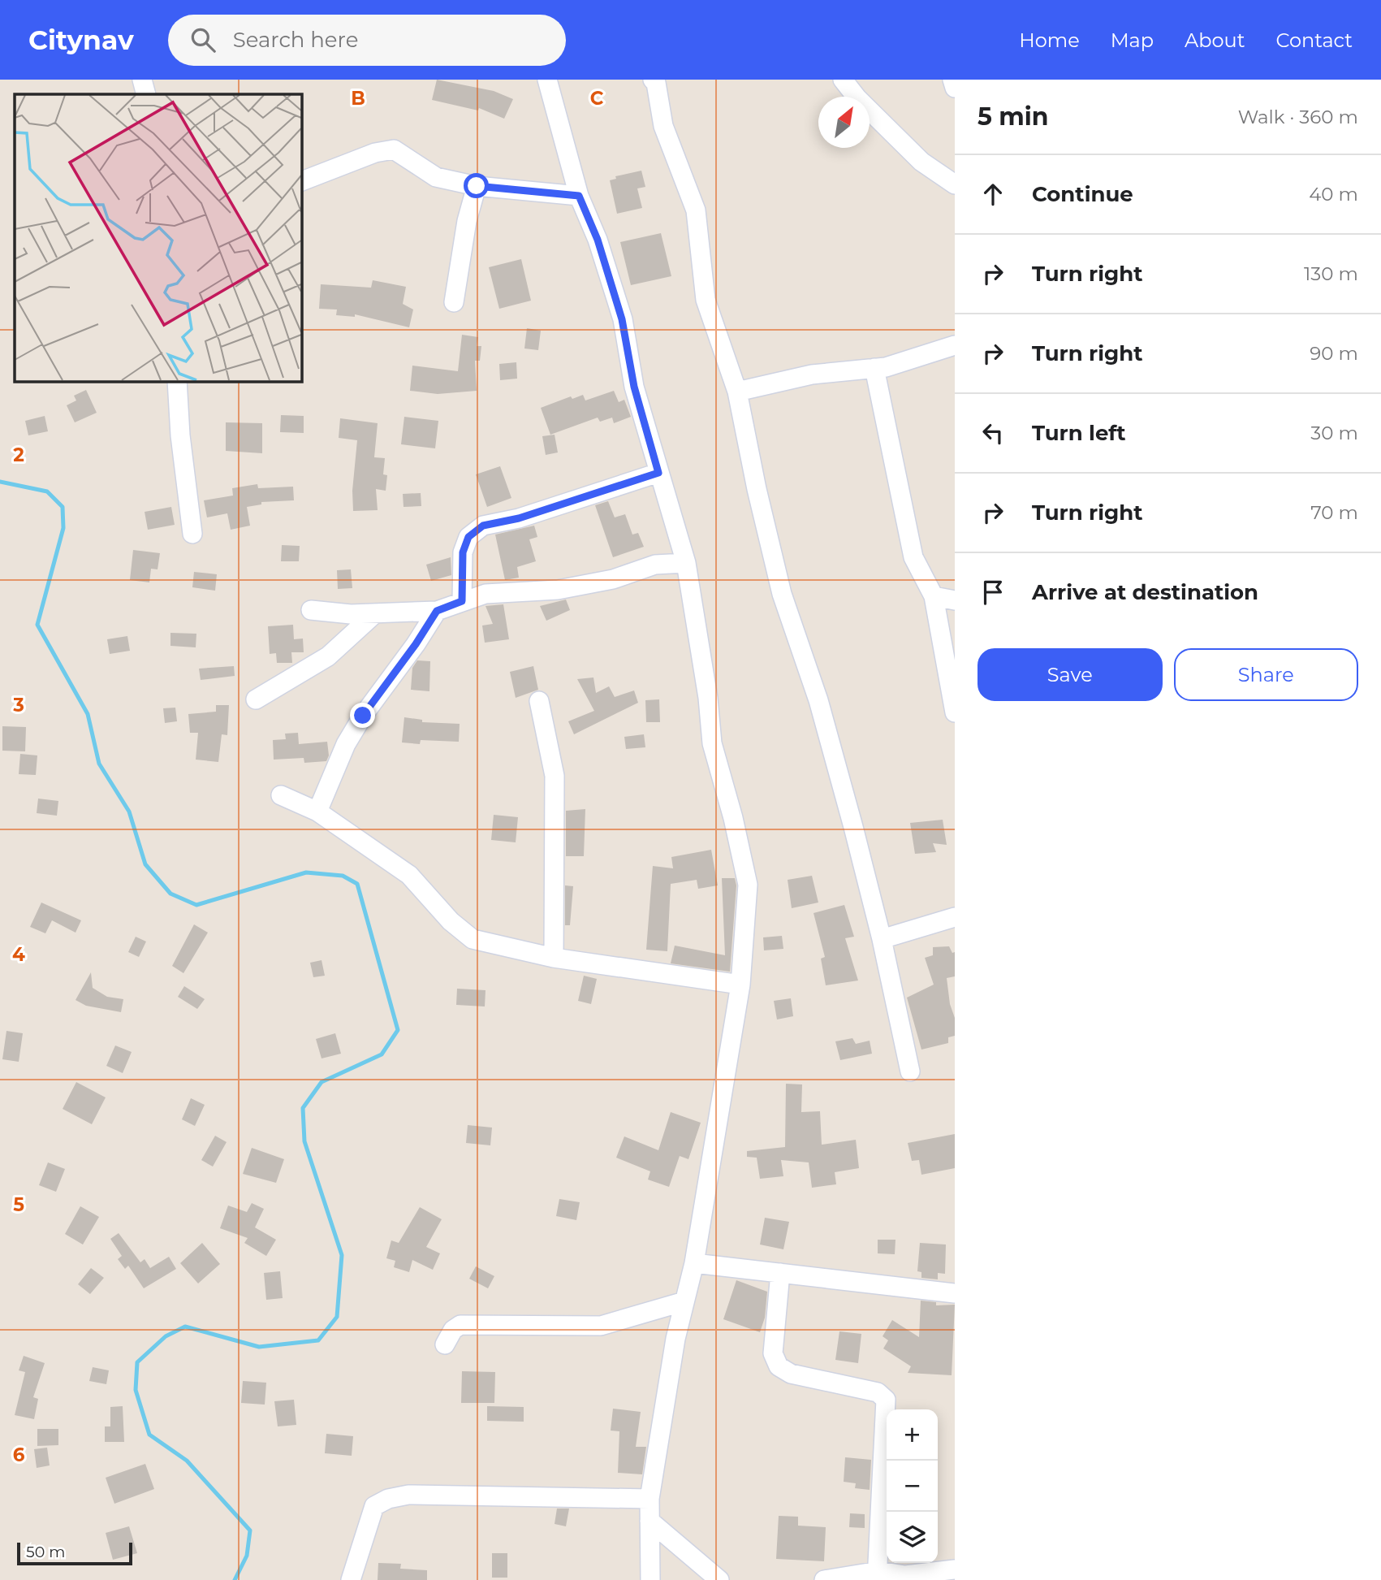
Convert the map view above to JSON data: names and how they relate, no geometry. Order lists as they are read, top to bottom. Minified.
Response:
{"scale_bar":"50 m","north":"top right","page":{"header":"Citynav","search":"Search here","nav":["Home","Map","About","Contact"],"heading":["5 min","Walk · 360 m"],"list":[["Continue","40 m"],["Turn right","130 m"],["Turn right","90 m"],["Turn left","30 m"],["Turn right","70 m"],"Arrive at destination"],"buttons":["Save","Share"],"map_buttons":["+","−"],"scale":"50 m"},"grid":{"columns":["B","C"],"rows":["2","3","4","5","6"]}}
